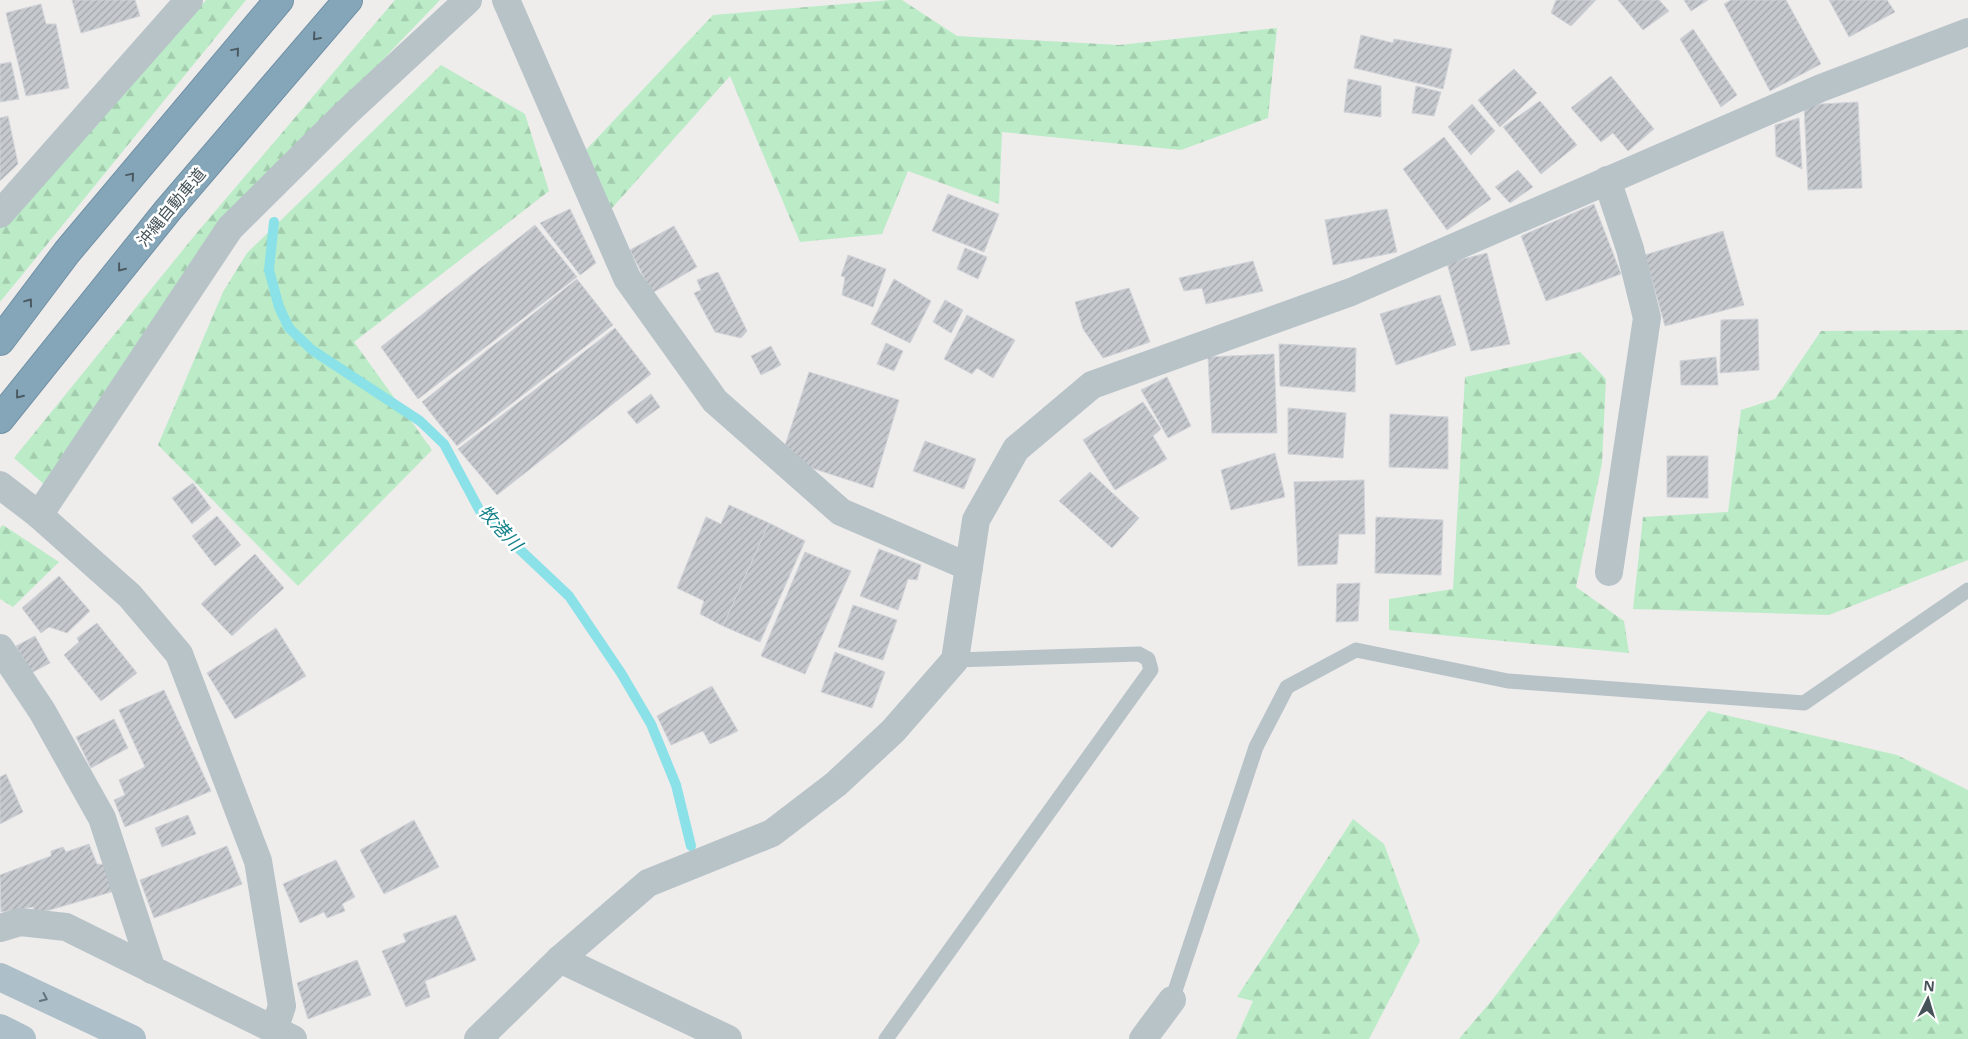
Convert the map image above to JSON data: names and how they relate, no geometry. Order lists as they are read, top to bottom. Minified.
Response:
{"streets":{"highway":["沖縄自動車道"]},"water":["牧港川"],"north":"top"}
